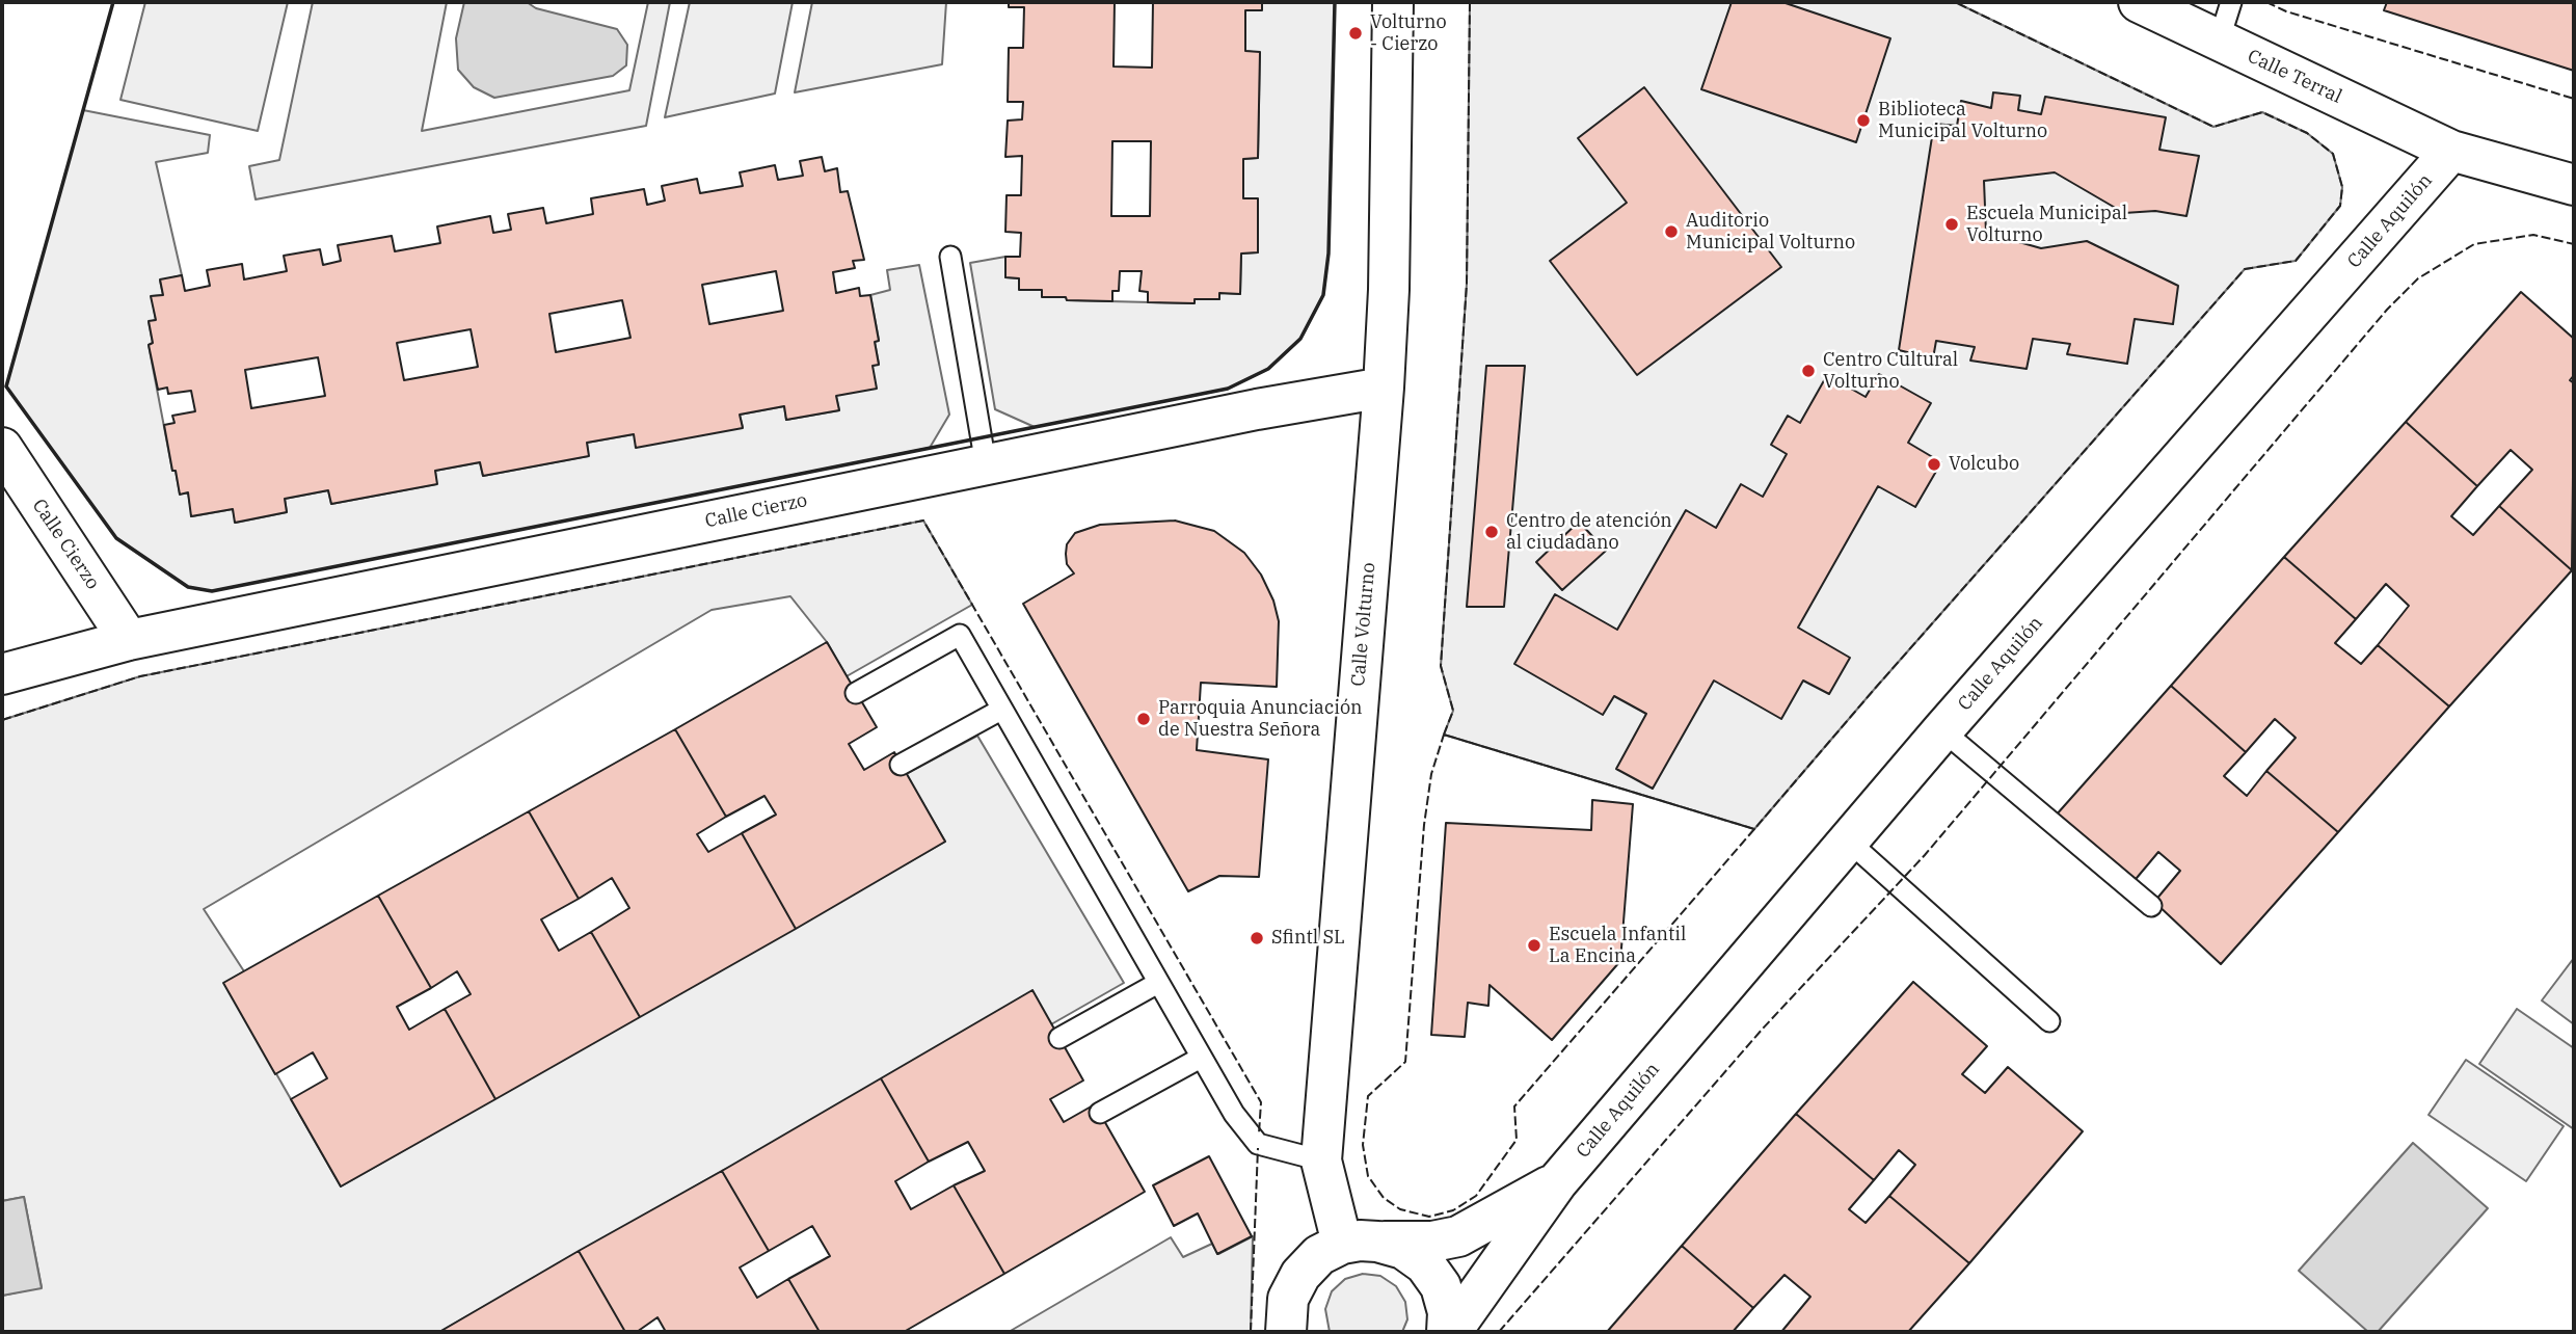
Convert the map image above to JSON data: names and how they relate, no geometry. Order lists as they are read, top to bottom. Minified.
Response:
{"streets":{"street":["Calle Terral","Calle Aquilón","Calle Cierzo","Calle Volturno"]},"crossings":[["Calle Terral","Calle Aquilón"],["Calle Aquilón","Calle Volturno"],["Calle Cierzo","Calle Volturno"]],"places":["Volturno - Cierzo","Biblioteca Municipal Volturno","Escuela Municipal Volturno","Auditorio Municipal Volturno","Centro Cultural Volturno","Volcubo","Centro de atención al ciudadano","Parroquia Anunciación de Nuestra Señora","Sfintl SL","Escuela Infantil La Encina"]}
